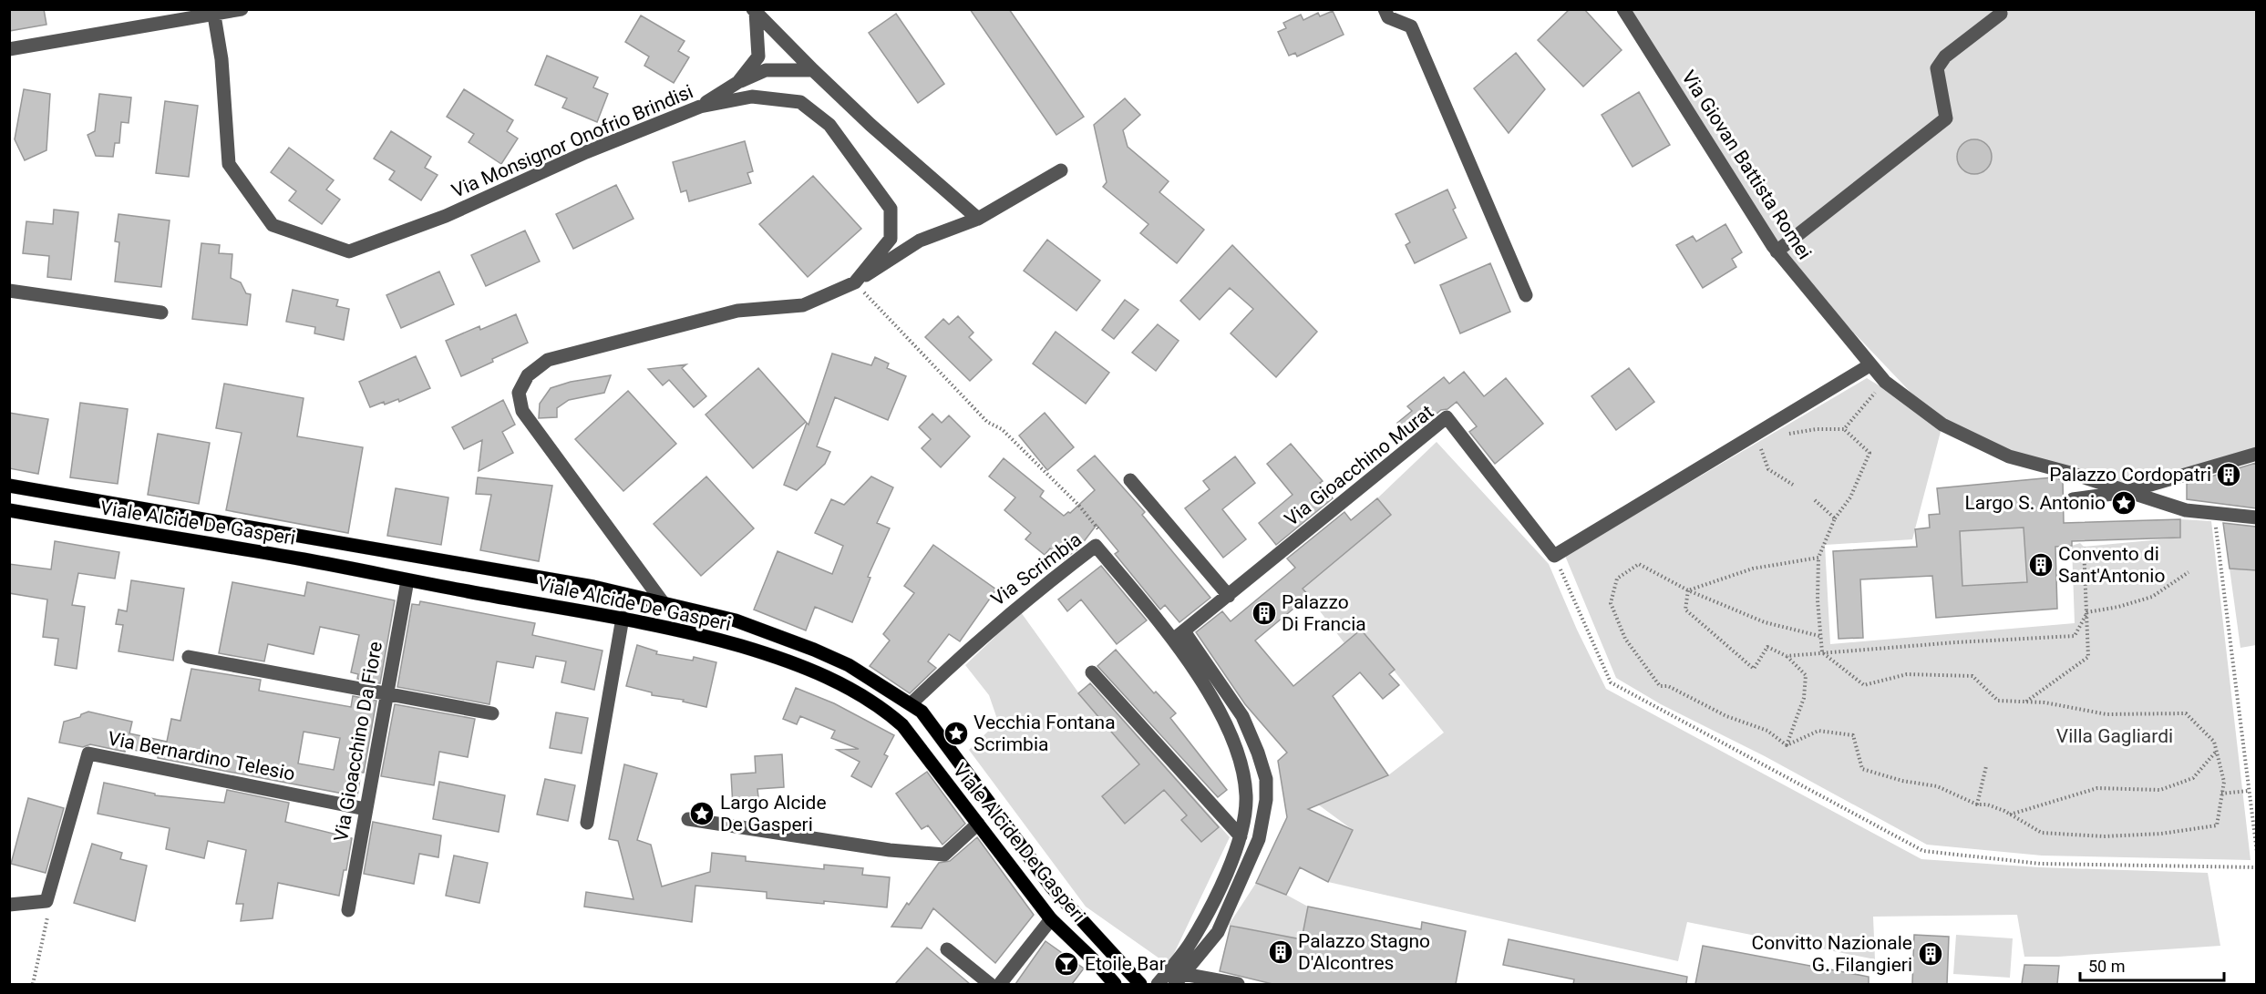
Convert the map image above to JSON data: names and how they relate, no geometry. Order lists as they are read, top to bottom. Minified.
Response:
{"streets":{"main road":["Viale Alcide De Gasperi"],"street":["Via Monsignor Onofrio Brindisi","Via Giovan Battista Romei","Via Gioacchino Murat","Via Scrimbia","Via Gioacchino Da Fiore","Via Bernardino Telesio"]},"crossings":[["Via Monsignor Onofrio Brindisi","Viale Alcide De Gasperi"],["Via Gioacchino Murat","Via Scrimbia"],["Viale Alcide De Gasperi","Via Scrimbia"],["Viale Alcide De Gasperi","Via Gioacchino Da Fiore"],["Via Gioacchino Da Fiore","Via Bernardino Telesio"]],"parks":["Villa Gagliardi"],"places":{"building":["Palazzo Cordopatri","Convento di Sant'Antonio","Palazzo Di Francia","Palazzo Stagno D'Alcontres","Convitto Nazionale G. Filangieri"],"place":["Largo S. Antonio","Vecchia Fontana Scrimbia","Largo Alcide De Gasperi"],"bar":["Etoile Bar"]},"scale_bar":"50 m"}
